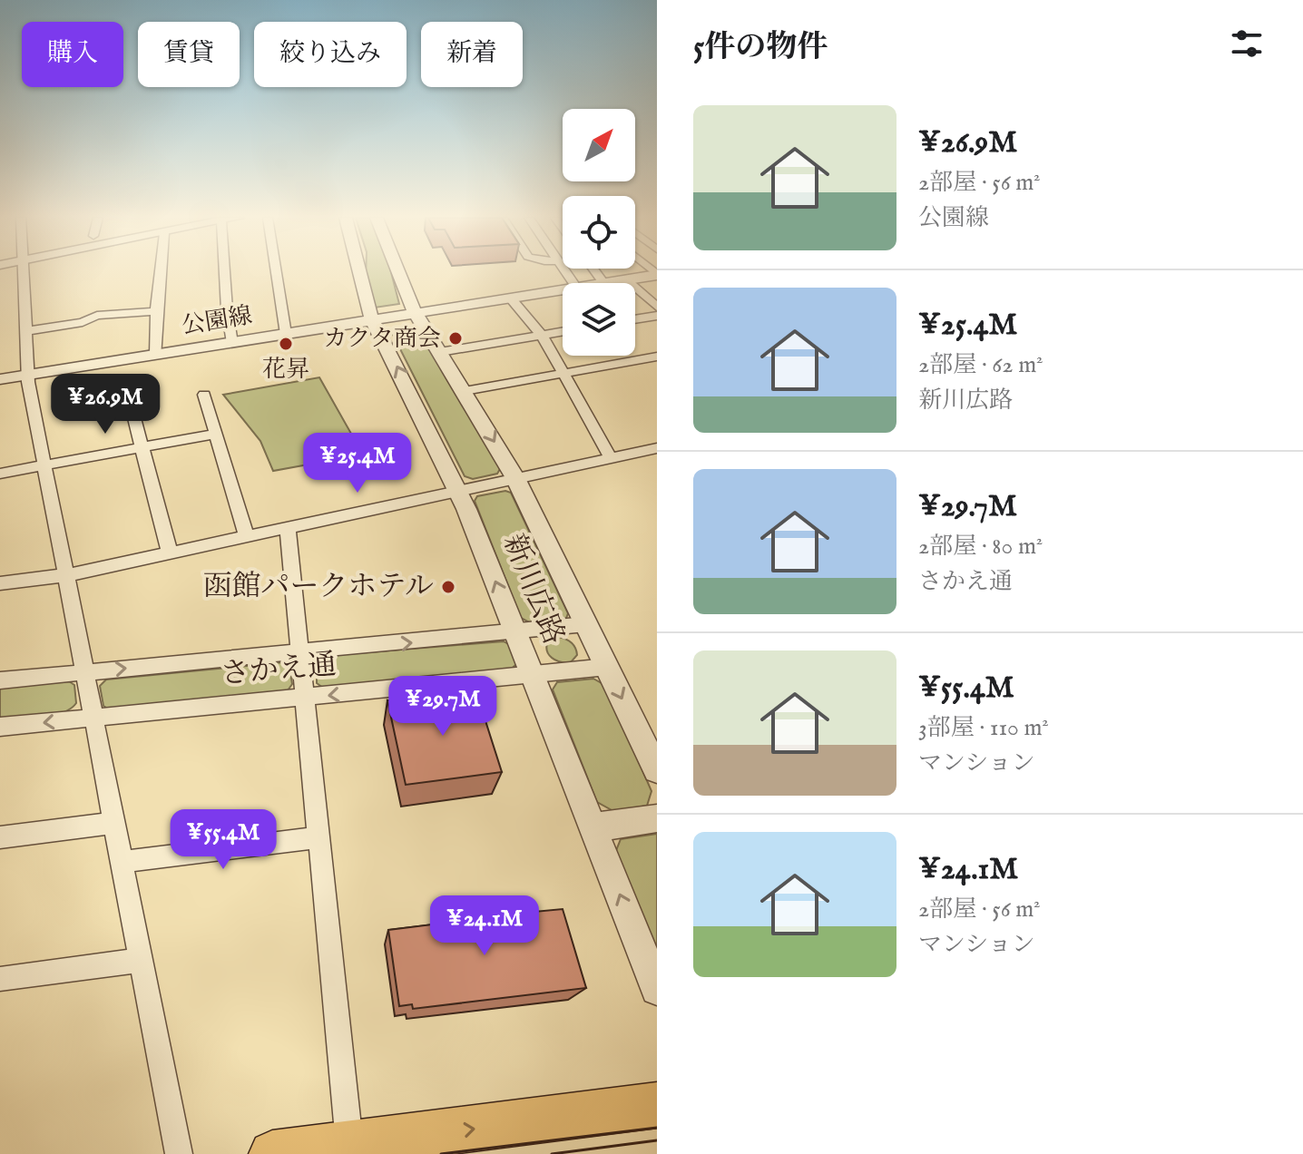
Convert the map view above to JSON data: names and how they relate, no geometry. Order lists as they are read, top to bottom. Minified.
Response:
{"streets":{"street":["公園線","新川広路","さかえ通"]},"crossings":[["公園線","新川広路"],["新川広路","さかえ通"]],"places":["カクタ商会","花昇","函館パークホテル"],"north":"top right","page":{"heading":"5件の物件","chip":["購入","賃貸","絞り込み","新着"],"list":[{"name":"¥26.9M","note":"2部屋 · 56 m² · 公園線"},{"name":"¥25.4M","note":"2部屋 · 62 m² · 新川広路"},{"name":"¥29.7M","note":"2部屋 · 80 m² · さかえ通"},{"name":"¥55.4M","note":"3部屋 · 110 m² · マンション"},{"name":"¥24.1M","note":"2部屋 · 56 m² · マンション"}],"price":["¥26.9M","¥25.4M","¥29.7M","¥55.4M","¥24.1M"]}}
